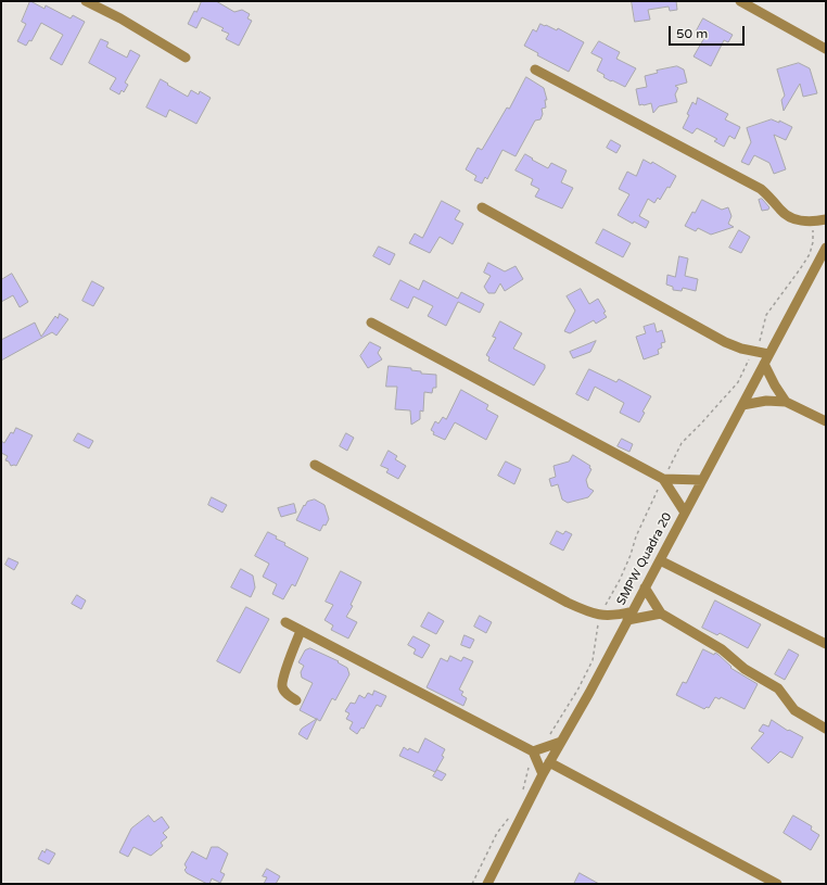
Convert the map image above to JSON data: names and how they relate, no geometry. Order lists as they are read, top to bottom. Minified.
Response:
{"streets":{"street":["SMPW Quadra 20"]},"scale_bar":"50 m"}
